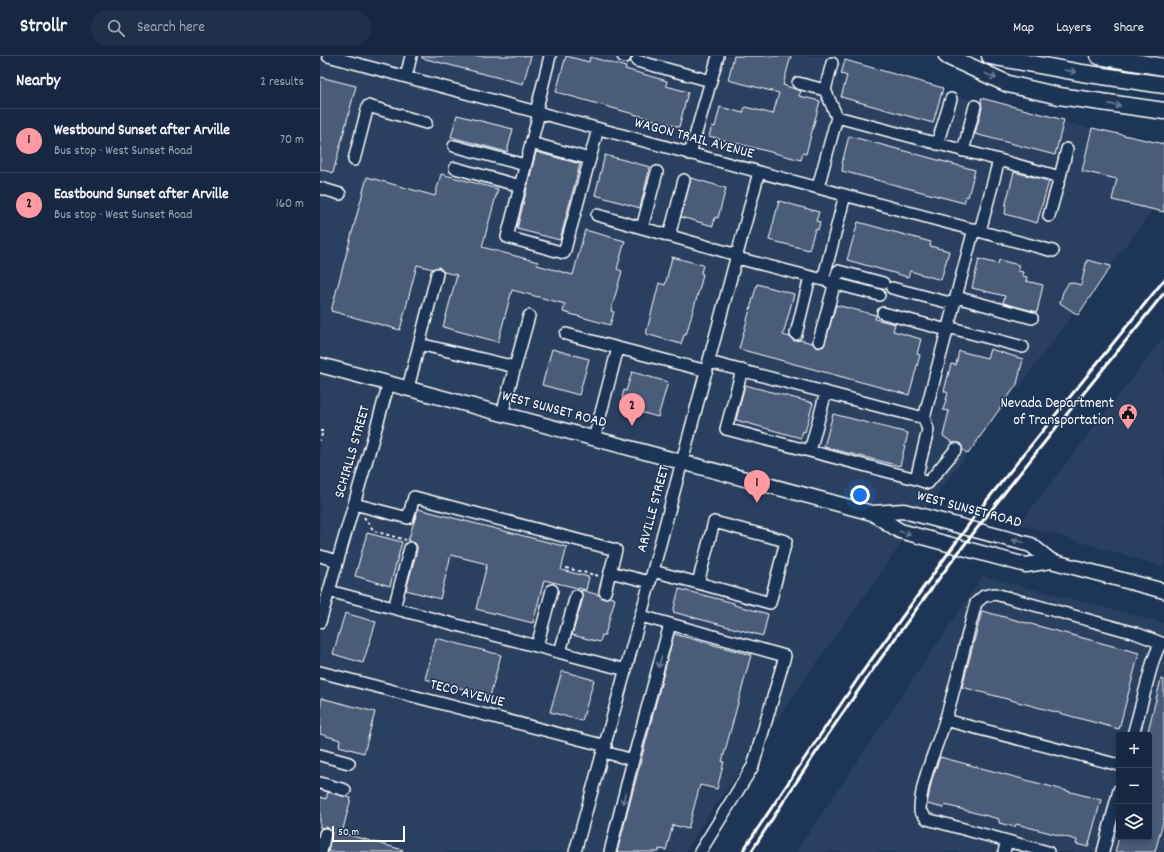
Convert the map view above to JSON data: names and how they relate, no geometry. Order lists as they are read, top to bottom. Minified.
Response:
{"streets":{"main road":["WEST SUNSET ROAD"],"street":["WAGON TRAIL AVENUE","SCHIRLLS STREET","ARVILLE STREET","TECO AVENUE"]},"crossings":[["WAGON TRAIL AVENUE","ARVILLE STREET"],["WEST SUNSET ROAD","SCHIRLLS STREET"],["WEST SUNSET ROAD","ARVILLE STREET"],["ARVILLE STREET","TECO AVENUE"]],"places":{"public building":["Nevada Department of Transportation"]},"scale_bar":"50 m","page":{"header":"Strollr","search":"Search here","nav":["Map","Layers","Share"],"heading":["Nearby","2 results"],"list":[{"mark":"1","name":"Westbound Sunset after Arville","note":"Bus stop · West Sunset Road","value":"70 m"},{"mark":"2","name":"Eastbound Sunset after Arville","note":"Bus stop · West Sunset Road","value":"160 m"}],"pins":["2","1"],"map_buttons":["+","−"],"scale":"50 m"}}
